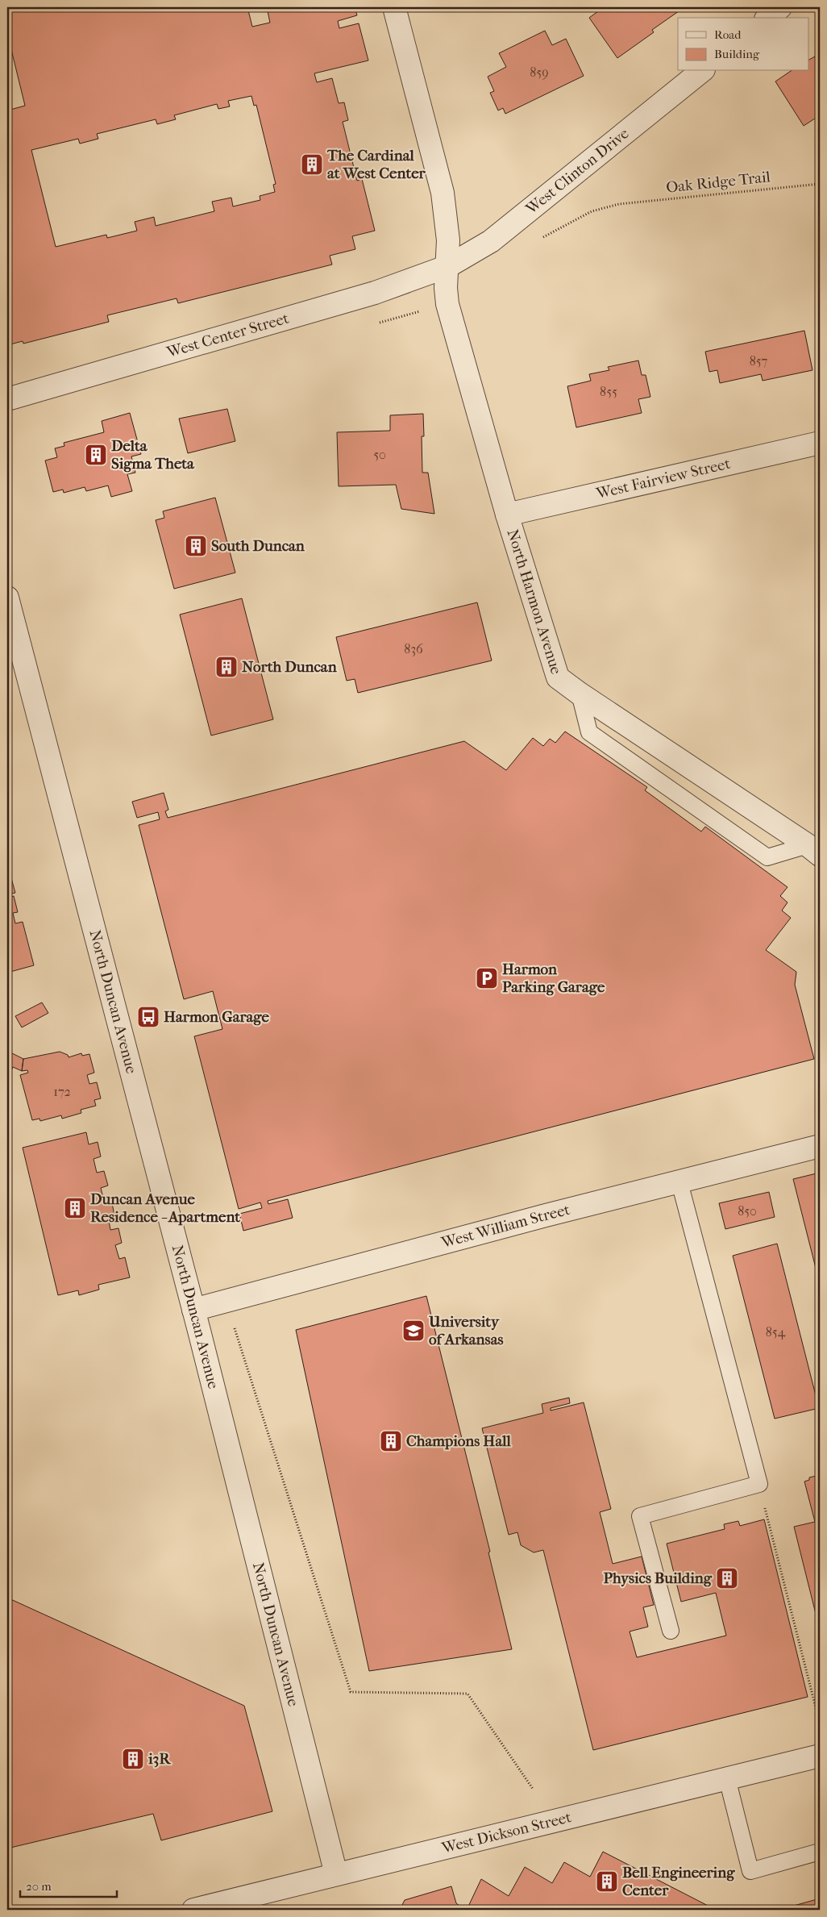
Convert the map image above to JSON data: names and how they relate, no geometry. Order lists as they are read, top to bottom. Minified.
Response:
{"streets":{"street":["West Clinton Drive","West Center Street","West Fairview Street","North Harmon Avenue","North Duncan Avenue","West William Street","West Dickson Street"],"path":["Oak Ridge Trail"]},"crossings":[["West Clinton Drive","West Center Street"],["West Clinton Drive","North Harmon Avenue"],["West Center Street","North Harmon Avenue"],["West Fairview Street","North Harmon Avenue"],["North Duncan Avenue","West William Street"],["North Duncan Avenue","West Dickson Street"]],"places":{"building":["The Cardinal at West Center","Delta Sigma Theta","South Duncan","North Duncan","Duncan Avenue Residence - Apartment","Champions Hall","Physics Building","i3R","Bell Engineering Center"],"parking":["Harmon Parking Garage"],"bus stop":["Harmon Garage"],"school or university":["University of Arkansas"]},"house_numbers":["859","857","855","50","836","172","850","854"],"legend":["Road","Building"],"scale_bar":"20 m"}
